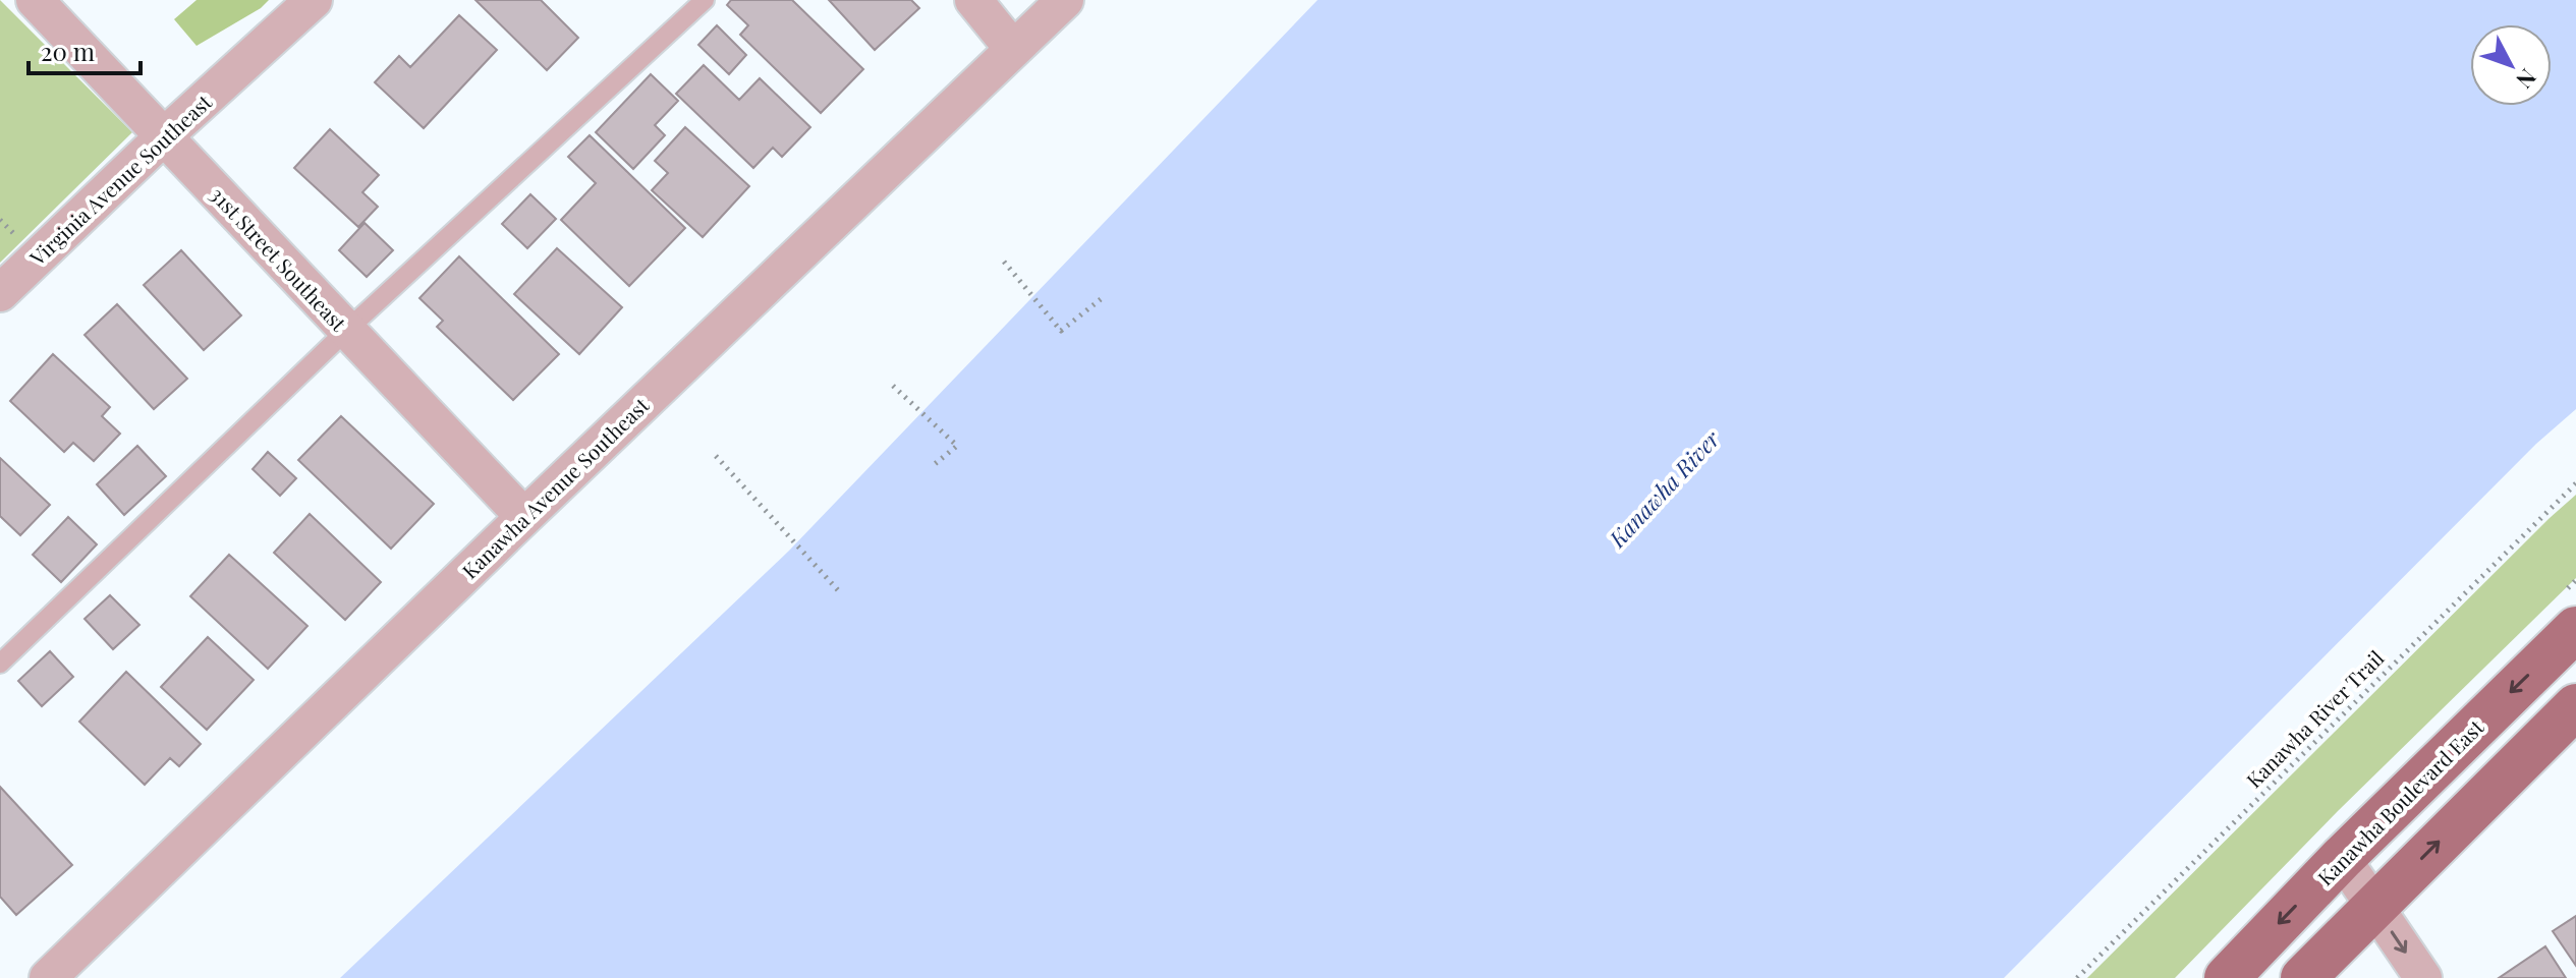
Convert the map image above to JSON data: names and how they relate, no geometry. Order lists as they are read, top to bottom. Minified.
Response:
{"streets":{"main road":["Kanawha Boulevard East"],"street":["Virginia Avenue Southeast","31st Street Southeast","Kanawha Avenue Southeast"],"path":["Kanawha River Trail"]},"crossings":[["Virginia Avenue Southeast","31st Street Southeast"],["31st Street Southeast","Kanawha Avenue Southeast"]],"water":["Kanawha River"],"scale_bar":"20 m","north":"bottom right"}
